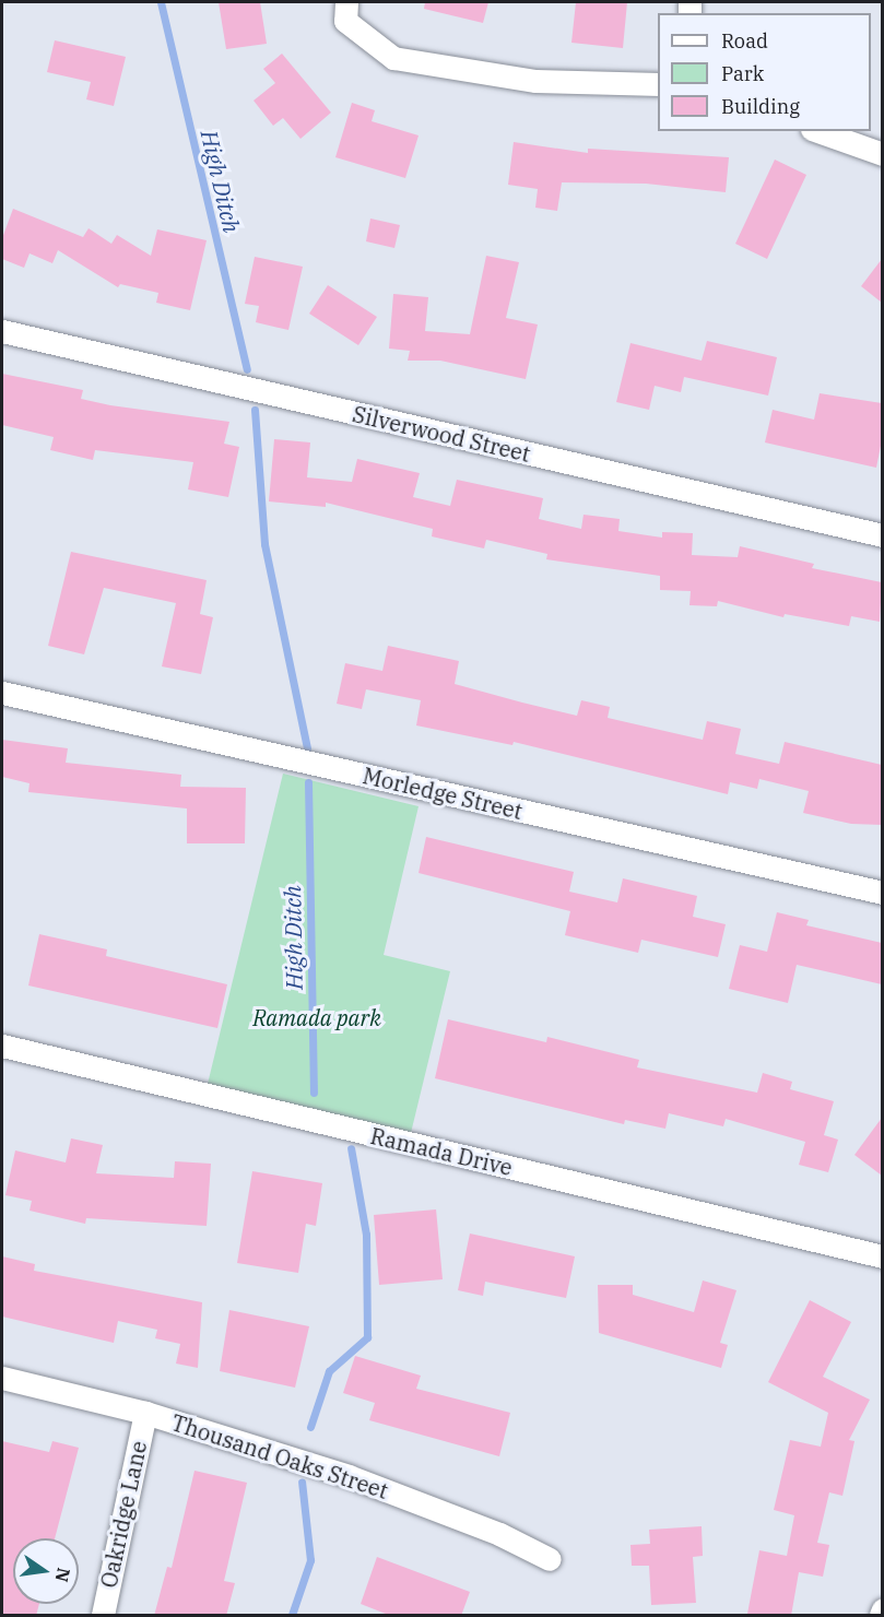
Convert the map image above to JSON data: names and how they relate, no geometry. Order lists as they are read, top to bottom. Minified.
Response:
{"streets":{"street":["Silverwood Street","Morledge Street","Ramada Drive","Thousand Oaks Street","Oakridge Lane"]},"crossings":[["Thousand Oaks Street","Oakridge Lane"]],"water":["High Ditch"],"parks":["Ramada park"],"legend":["Road","Park","Building"],"north":"right"}
